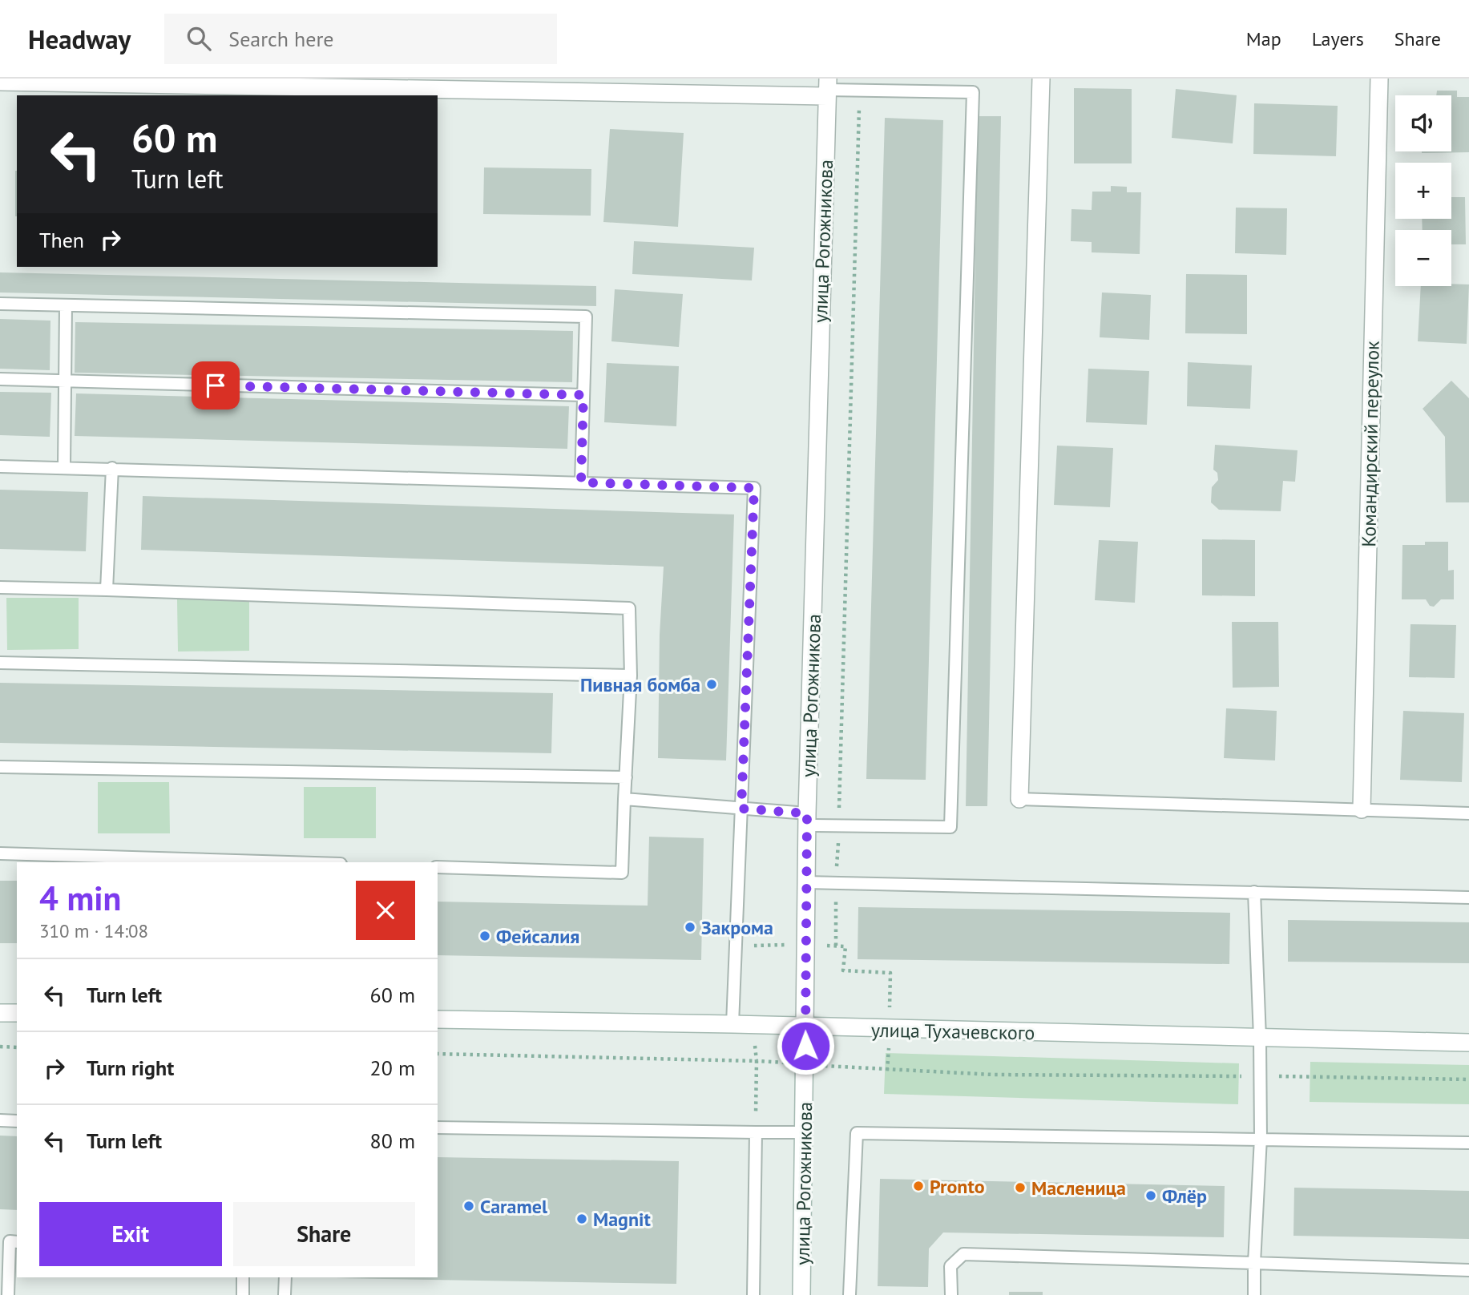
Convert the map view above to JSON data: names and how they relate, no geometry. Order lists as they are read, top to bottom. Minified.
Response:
{"streets":{"street":["улица Рогожникова","Командирский переулок","улица Тухачевского"]},"crossings":[["улица Рогожникова","улица Тухачевского"]],"places":["Пивная бомба","Закрома","Фейсалия","Pronto","Масленица","Флёр","Caramel","Magnit"],"page":{"header":"Headway","search":"Search here","nav":["Map","Layers","Share"],"map_buttons":["+","−"],"turn":["60 m","Turn left"],"then":"Then","heading":["4 min","310 m · 14:08"],"list":[{"name":"Turn left","value":"60 m"},{"name":"Turn right","value":"20 m"},{"name":"Turn left","value":"80 m"}],"buttons":["Exit","Share"]}}
